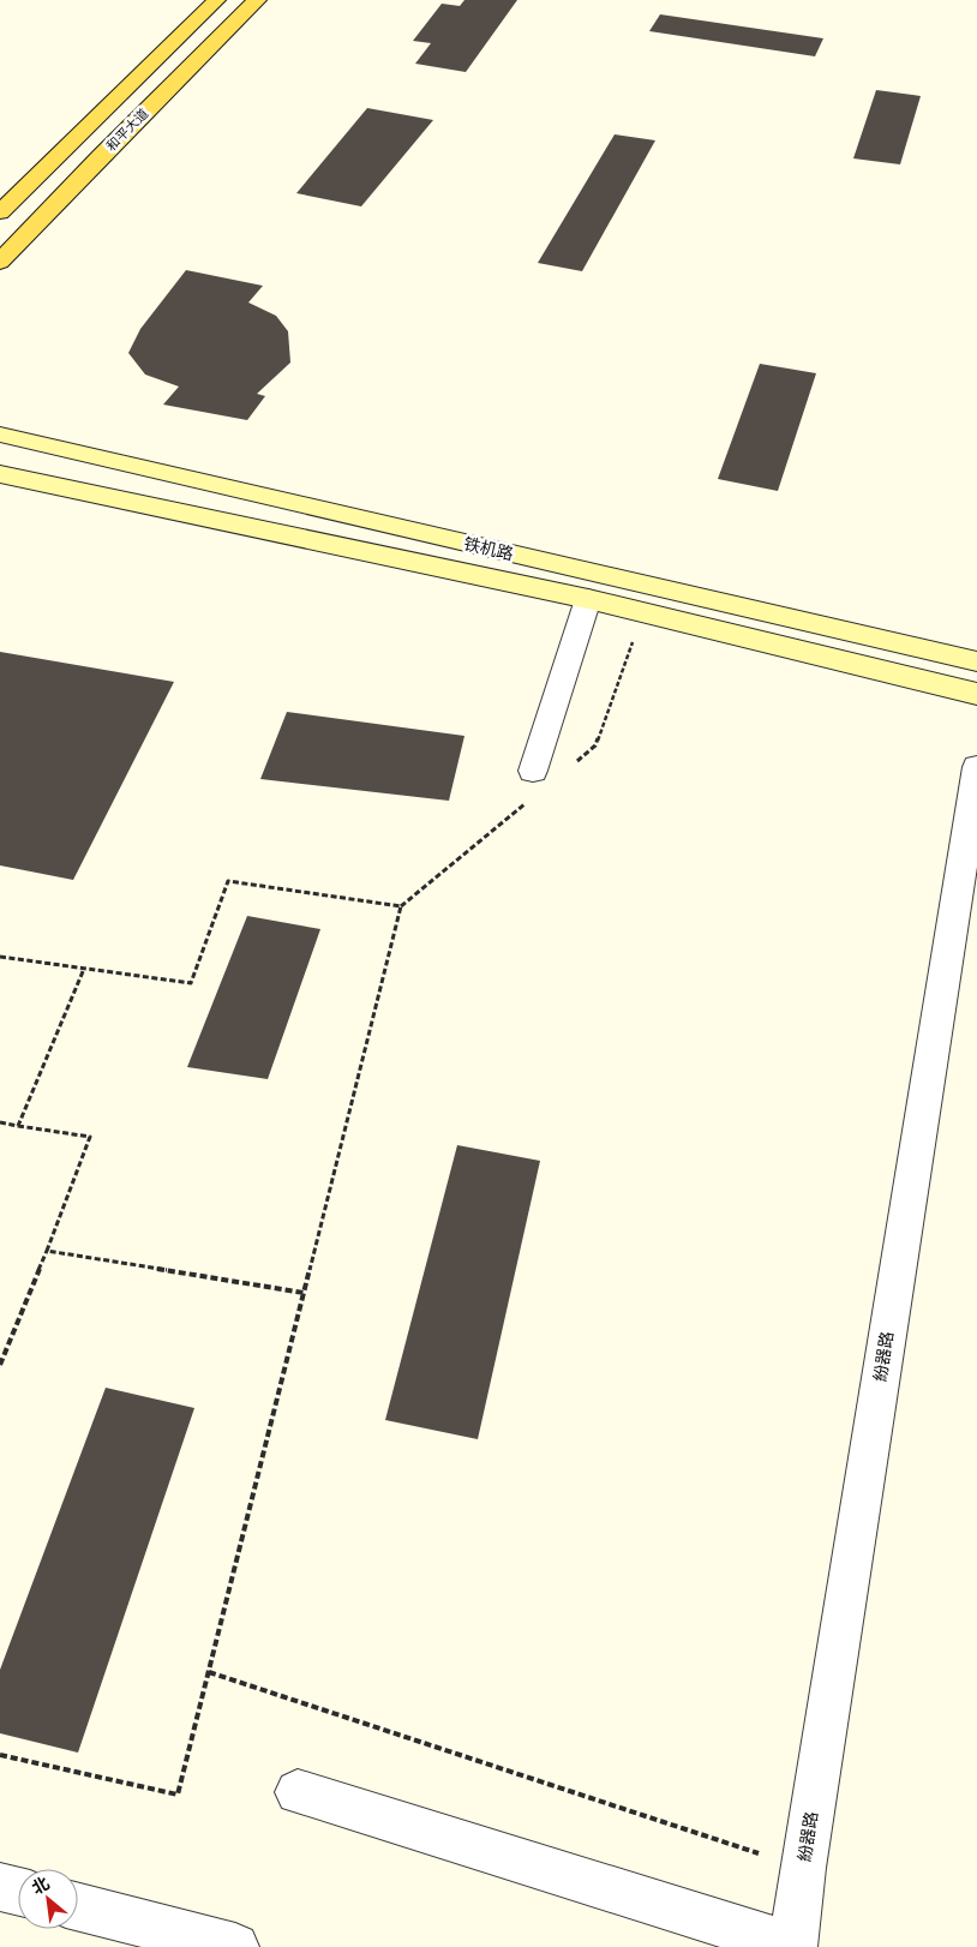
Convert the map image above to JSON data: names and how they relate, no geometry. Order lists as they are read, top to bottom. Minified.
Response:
{"streets":{"main road":["和平大道","铁机路"],"street":["紛器路"]},"north":"top left"}
